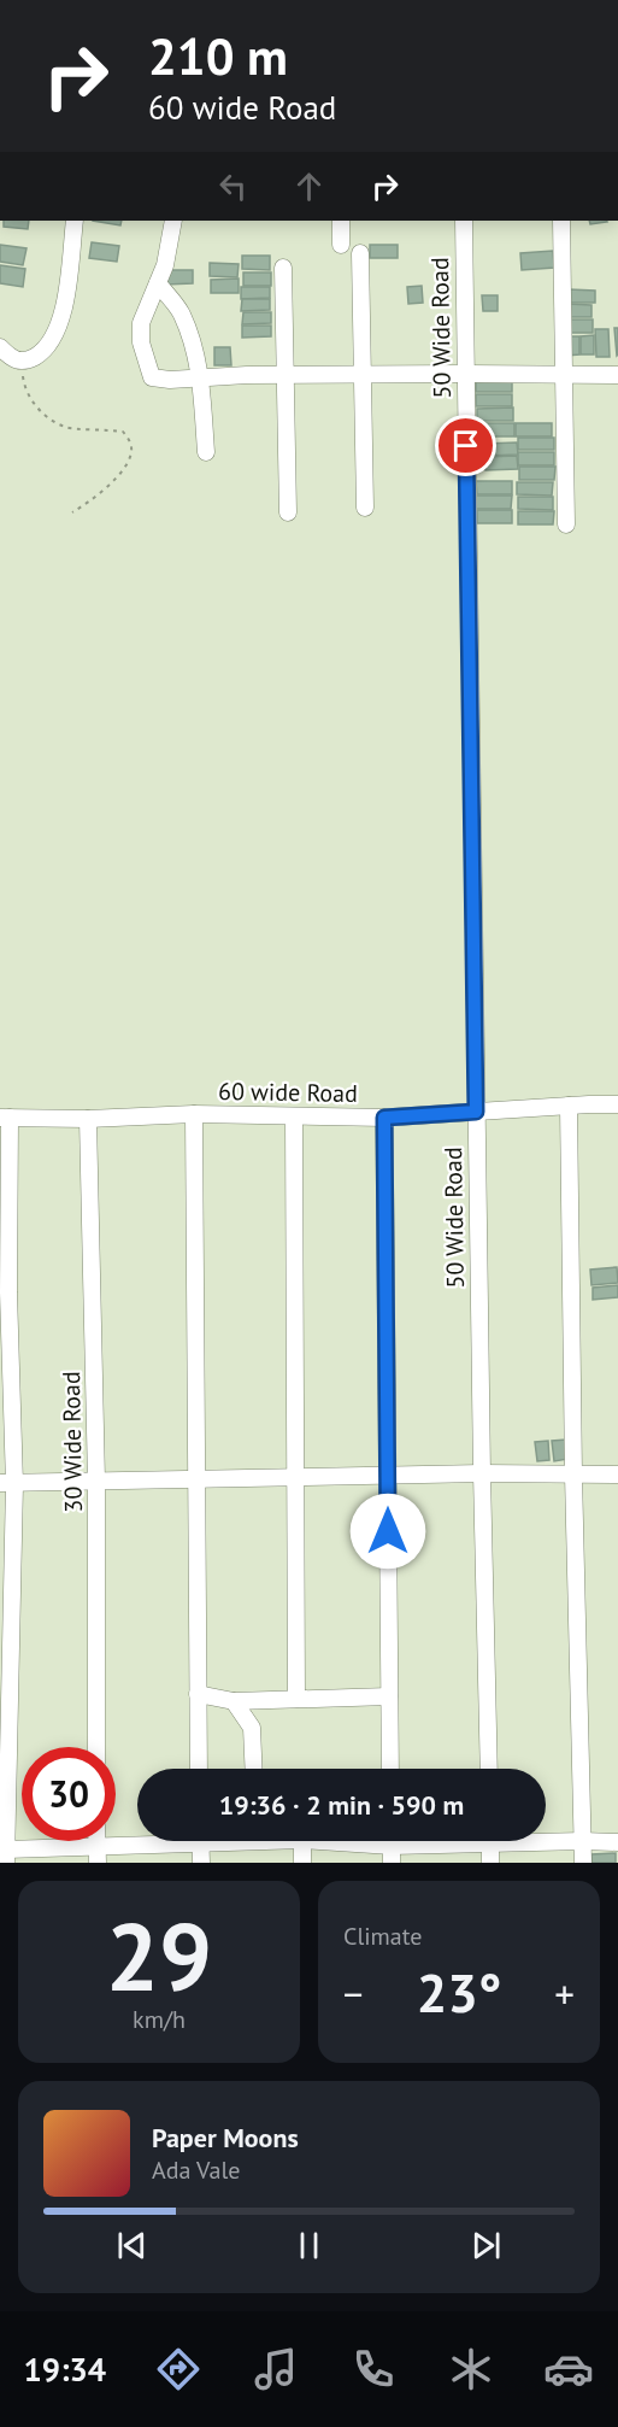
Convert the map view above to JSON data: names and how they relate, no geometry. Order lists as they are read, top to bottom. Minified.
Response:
{"streets":{"street":["50 Wide Road","60 wide Road","30 Wide Road"]},"crossings":[["50 Wide Road","60 wide Road"],["60 wide Road","30 Wide Road"]],"page":{"turn":["210 m","60 wide Road"],"limit":"30","trip":"19:36 · 2 min · 590 m","tile":[["29","km/h"],"Climate"],"heat":["−","23°","+"],"song":["Paper Moons","Ada Vale"],"tabs":"19:34"}}
